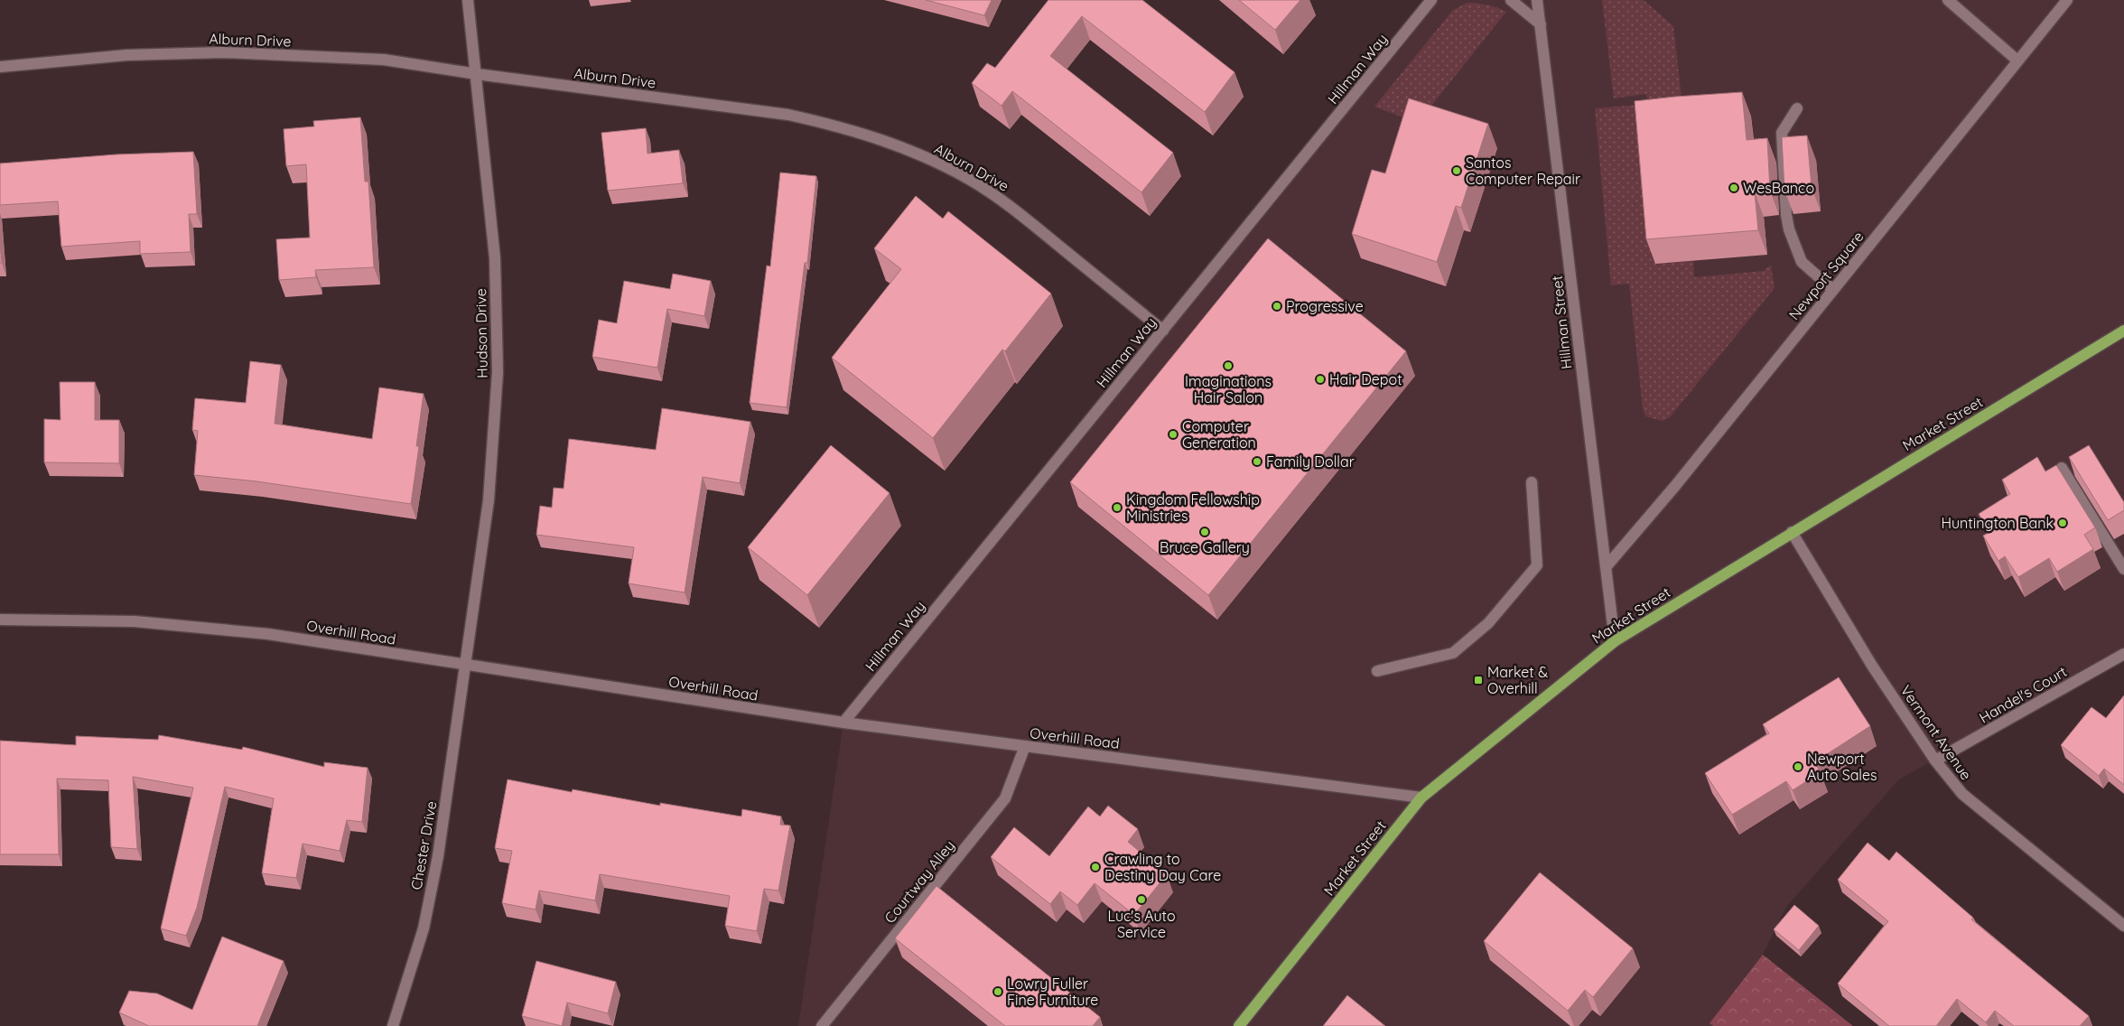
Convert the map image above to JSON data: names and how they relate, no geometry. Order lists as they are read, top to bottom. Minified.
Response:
{"streets":{"main road":["Market Street"],"street":["Alburn Drive","Hillman Way","Newport Square","Hillman Street","Hudson Drive","Overhill Road","Handel's Court","Vermont Avenue","Chester Drive","Courtway Alley"]},"crossings":[["Alburn Drive","Hillman Way"],["Alburn Drive","Hudson Drive"],["Hillman Way","Overhill Road"],["Newport Square","Hillman Street"],["Hillman Street","Market Street"],["Hudson Drive","Overhill Road"],["Hudson Drive","Chester Drive"],["Market Street","Overhill Road"],["Market Street","Vermont Avenue"],["Overhill Road","Chester Drive"],["Overhill Road","Courtway Alley"],["Handel's Court","Vermont Avenue"]],"places":{"other":["Santos Computer Repair","WesBanco","Progressive","Imaginations Hair Salon","Hair Depot","Computer Generation","Family Dollar","Kingdom Fellowship Ministries","Huntington Bank","Bruce Gallery","Newport Auto Sales","Crawling to Destiny Day Care","Luc's Auto Service","Lowry Fuller Fine Furniture"],"transit":["Market & Overhill"]}}
